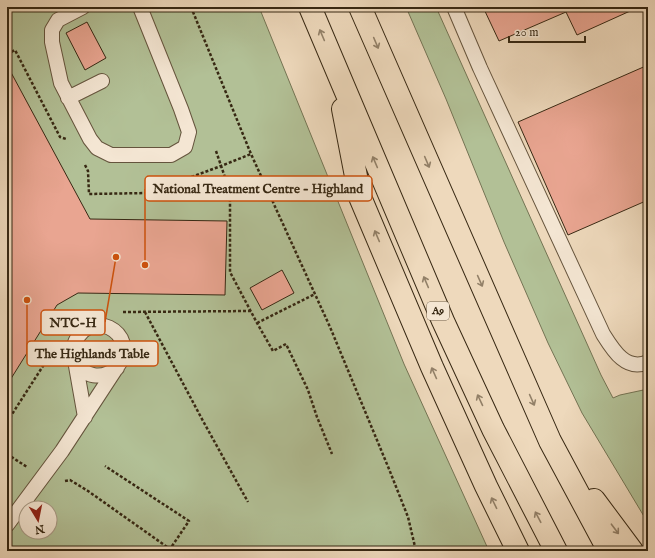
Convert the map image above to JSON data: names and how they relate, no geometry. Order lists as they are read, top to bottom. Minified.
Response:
{"streets":{"highway":["A9"]},"places":["NTC-H","National Treatment Centre - Highland","The Highlands Table"],"scale_bar":"20 m","north":"bottom"}
